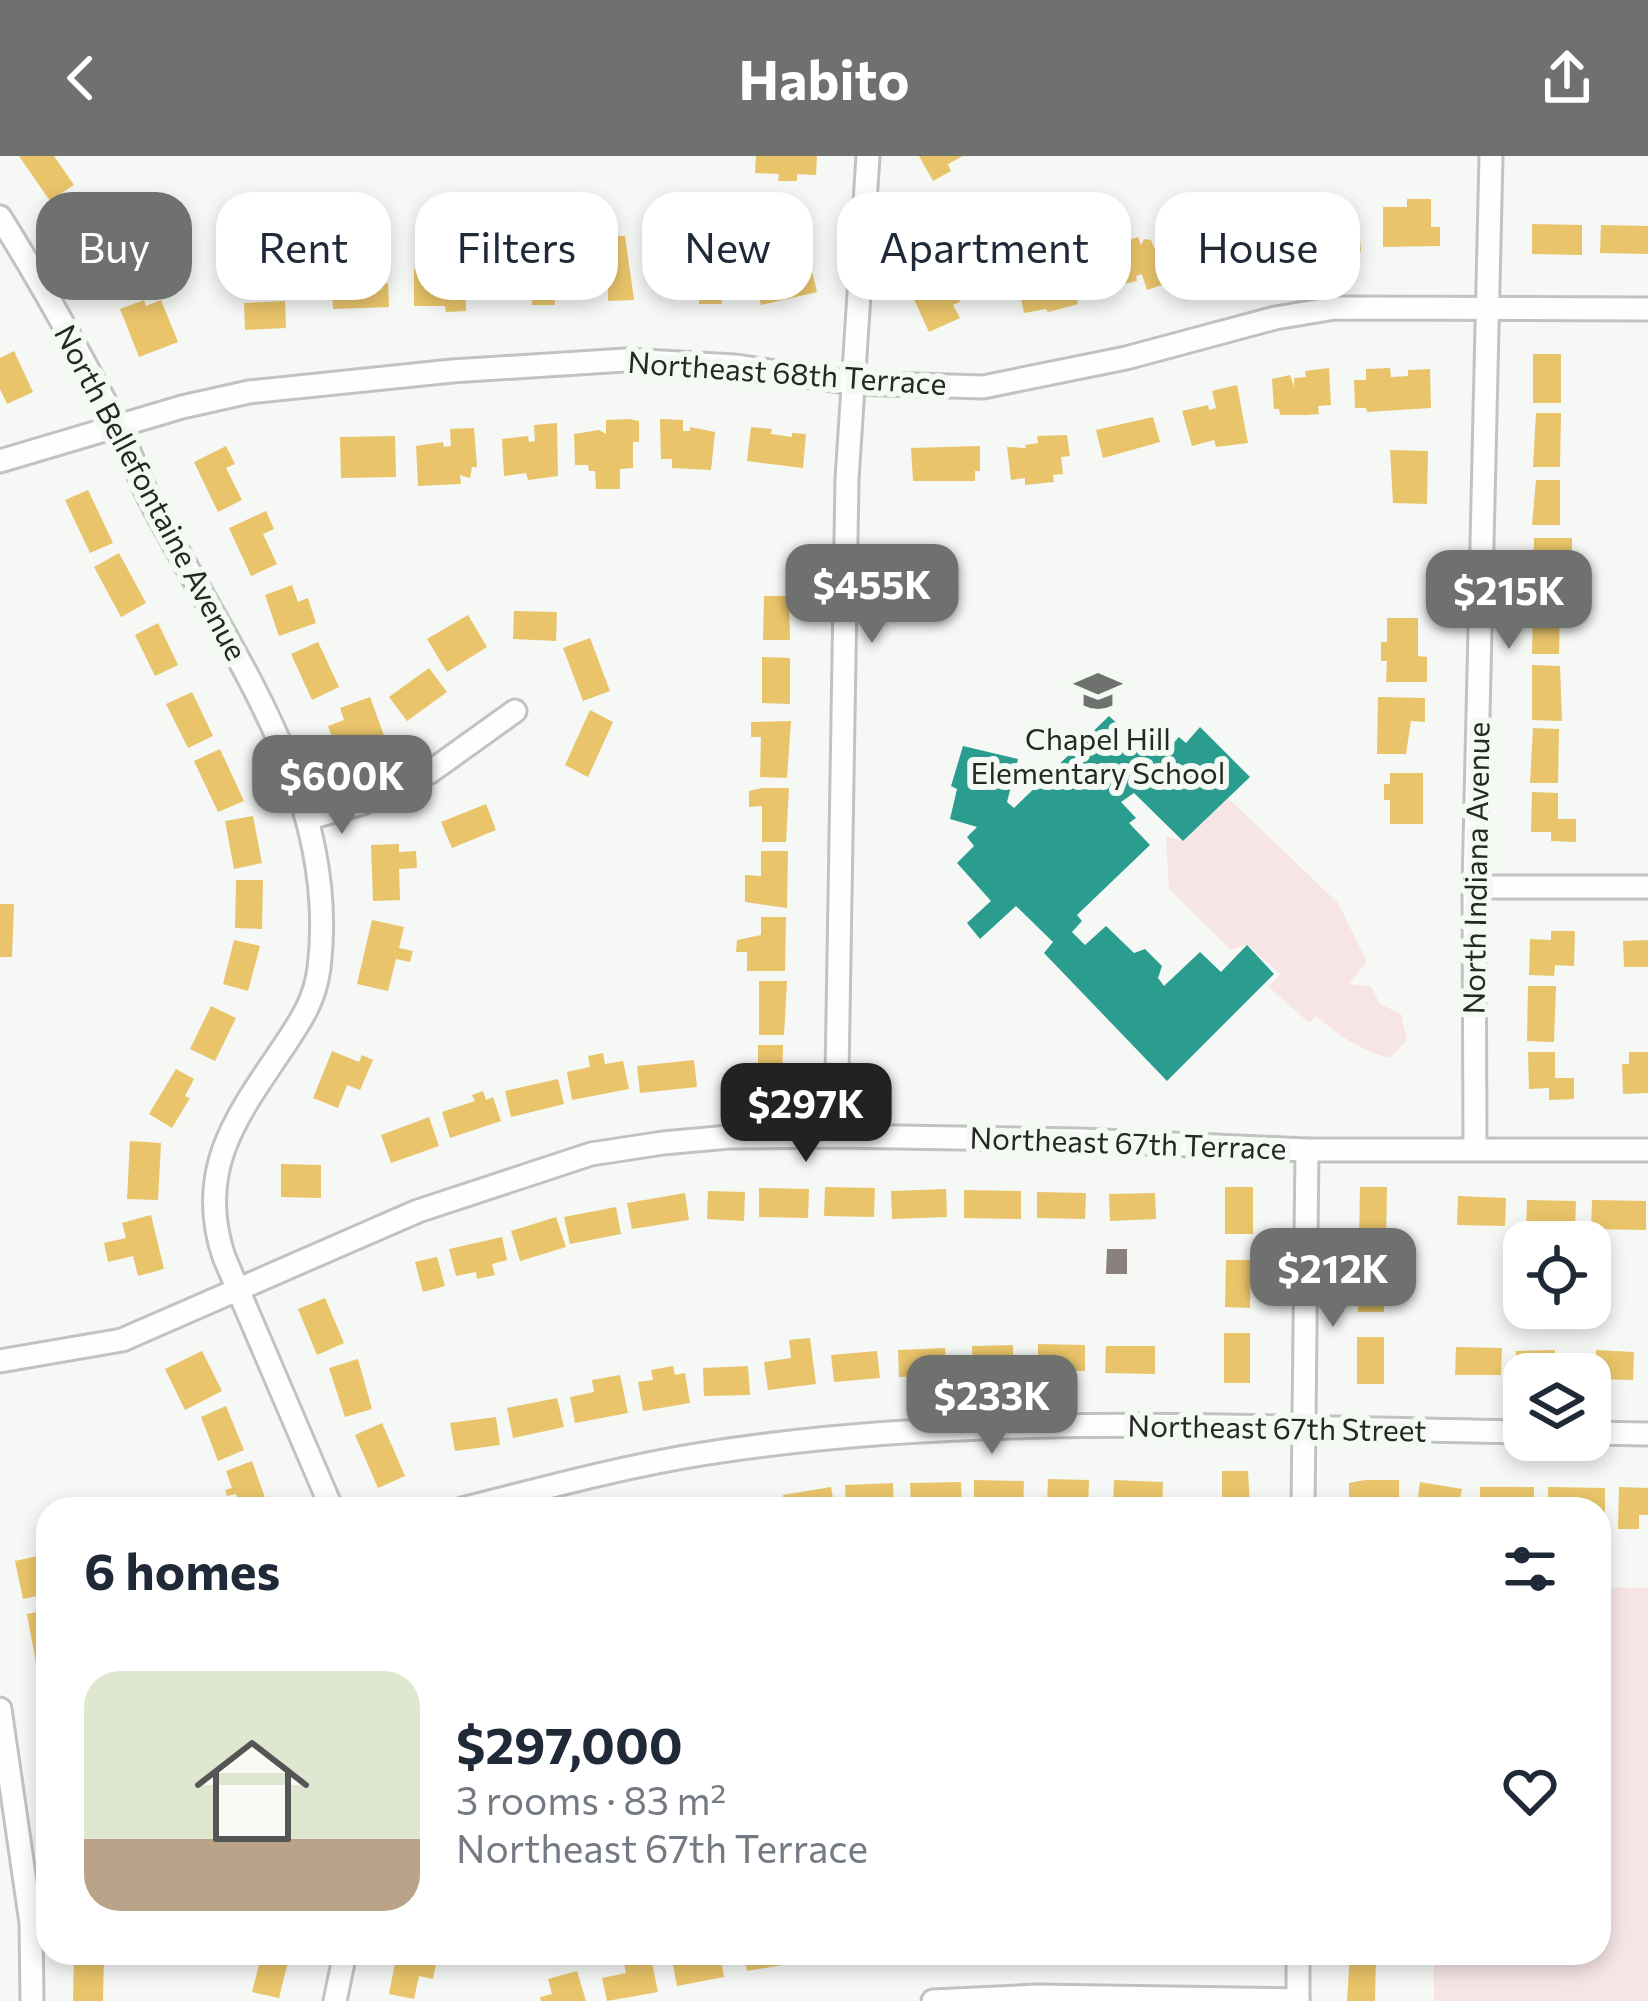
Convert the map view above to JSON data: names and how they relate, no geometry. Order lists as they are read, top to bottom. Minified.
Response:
{"streets":{"street":["Northeast 68th Terrace","North Bellefontaine Avenue","North Indiana Avenue","Northeast 67th Terrace","Northeast 67th Street"]},"crossings":[["Northeast 68th Terrace","North Bellefontaine Avenue"],["Northeast 68th Terrace","North Indiana Avenue"],["North Bellefontaine Avenue","Northeast 67th Terrace"],["North Indiana Avenue","Northeast 67th Terrace"]],"places":{"school or university":["Chapel Hill Elementary School"]},"page":{"header":"Habito","chip":["Buy","Rent","Filters","New","Apartment","House"],"price":["$455K","$215K","$600K","$297K","$212K","$233K"],"heading":"6 homes","list":[{"name":"$297,000","note":"3 rooms · 83 m² · Northeast 67th Terrace"}]}}
